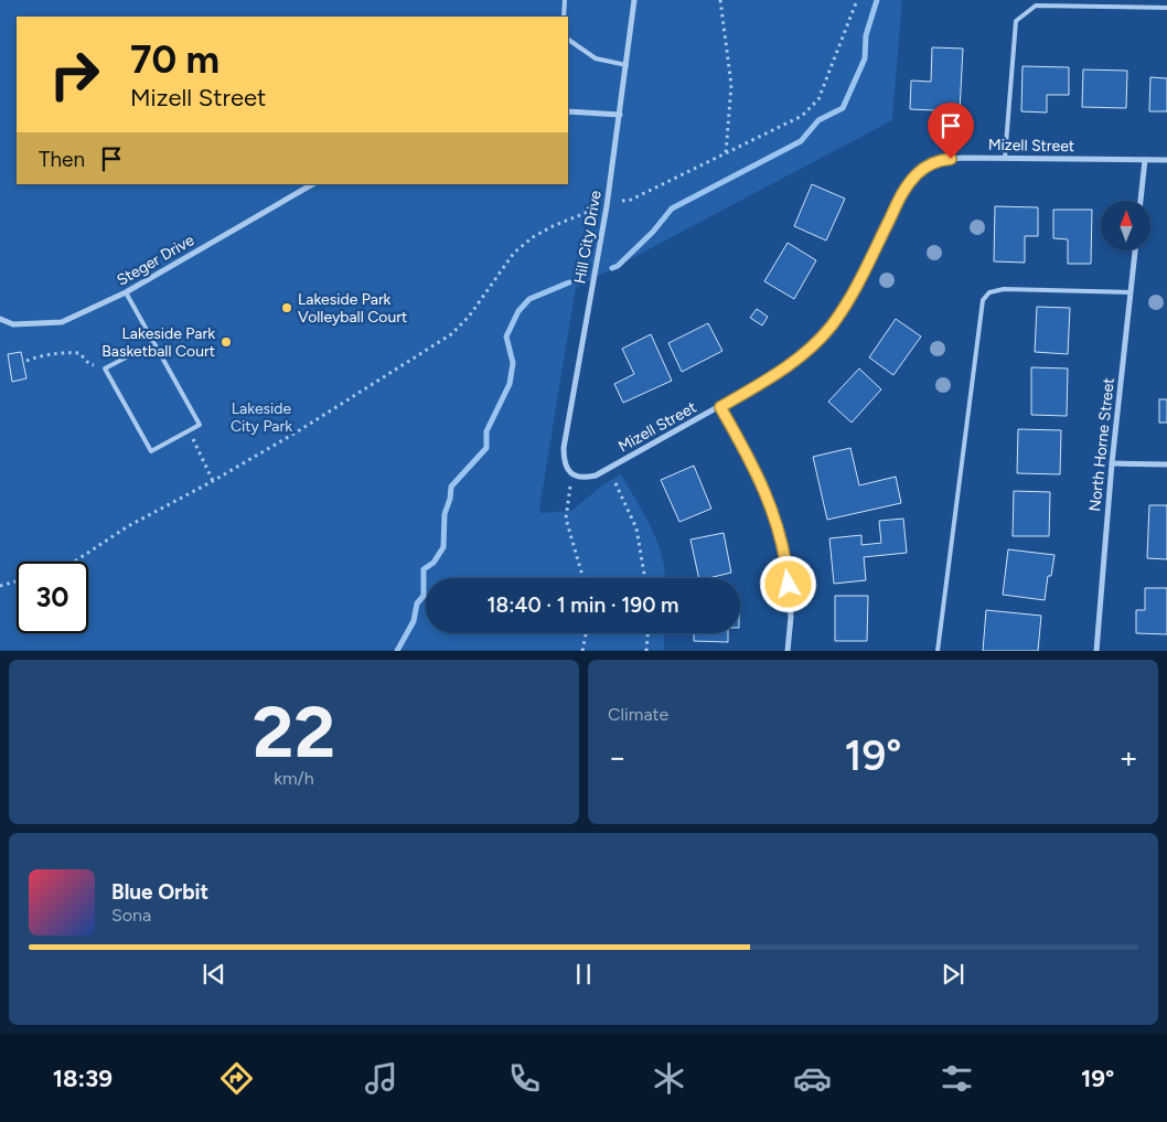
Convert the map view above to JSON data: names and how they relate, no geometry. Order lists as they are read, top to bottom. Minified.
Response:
{"streets":{"street":["Mizell Street","Hill City Drive","Steger Drive","North Horne Street"]},"crossings":[["Mizell Street","Hill City Drive"]],"parks":["Lakeside City Park"],"places":["Lakeside Park Volleyball Court","Lakeside Park Basketball Court"],"north":"top","page":{"turn":["70 m","Mizell Street"],"then":"Then","limit":"30","trip":"18:40 · 1 min · 190 m","tile":[["22","km/h"],"Climate"],"heat":["−","19°","+"],"song":["Blue Orbit","Sona"],"tabs":["18:39","19°"]}}
